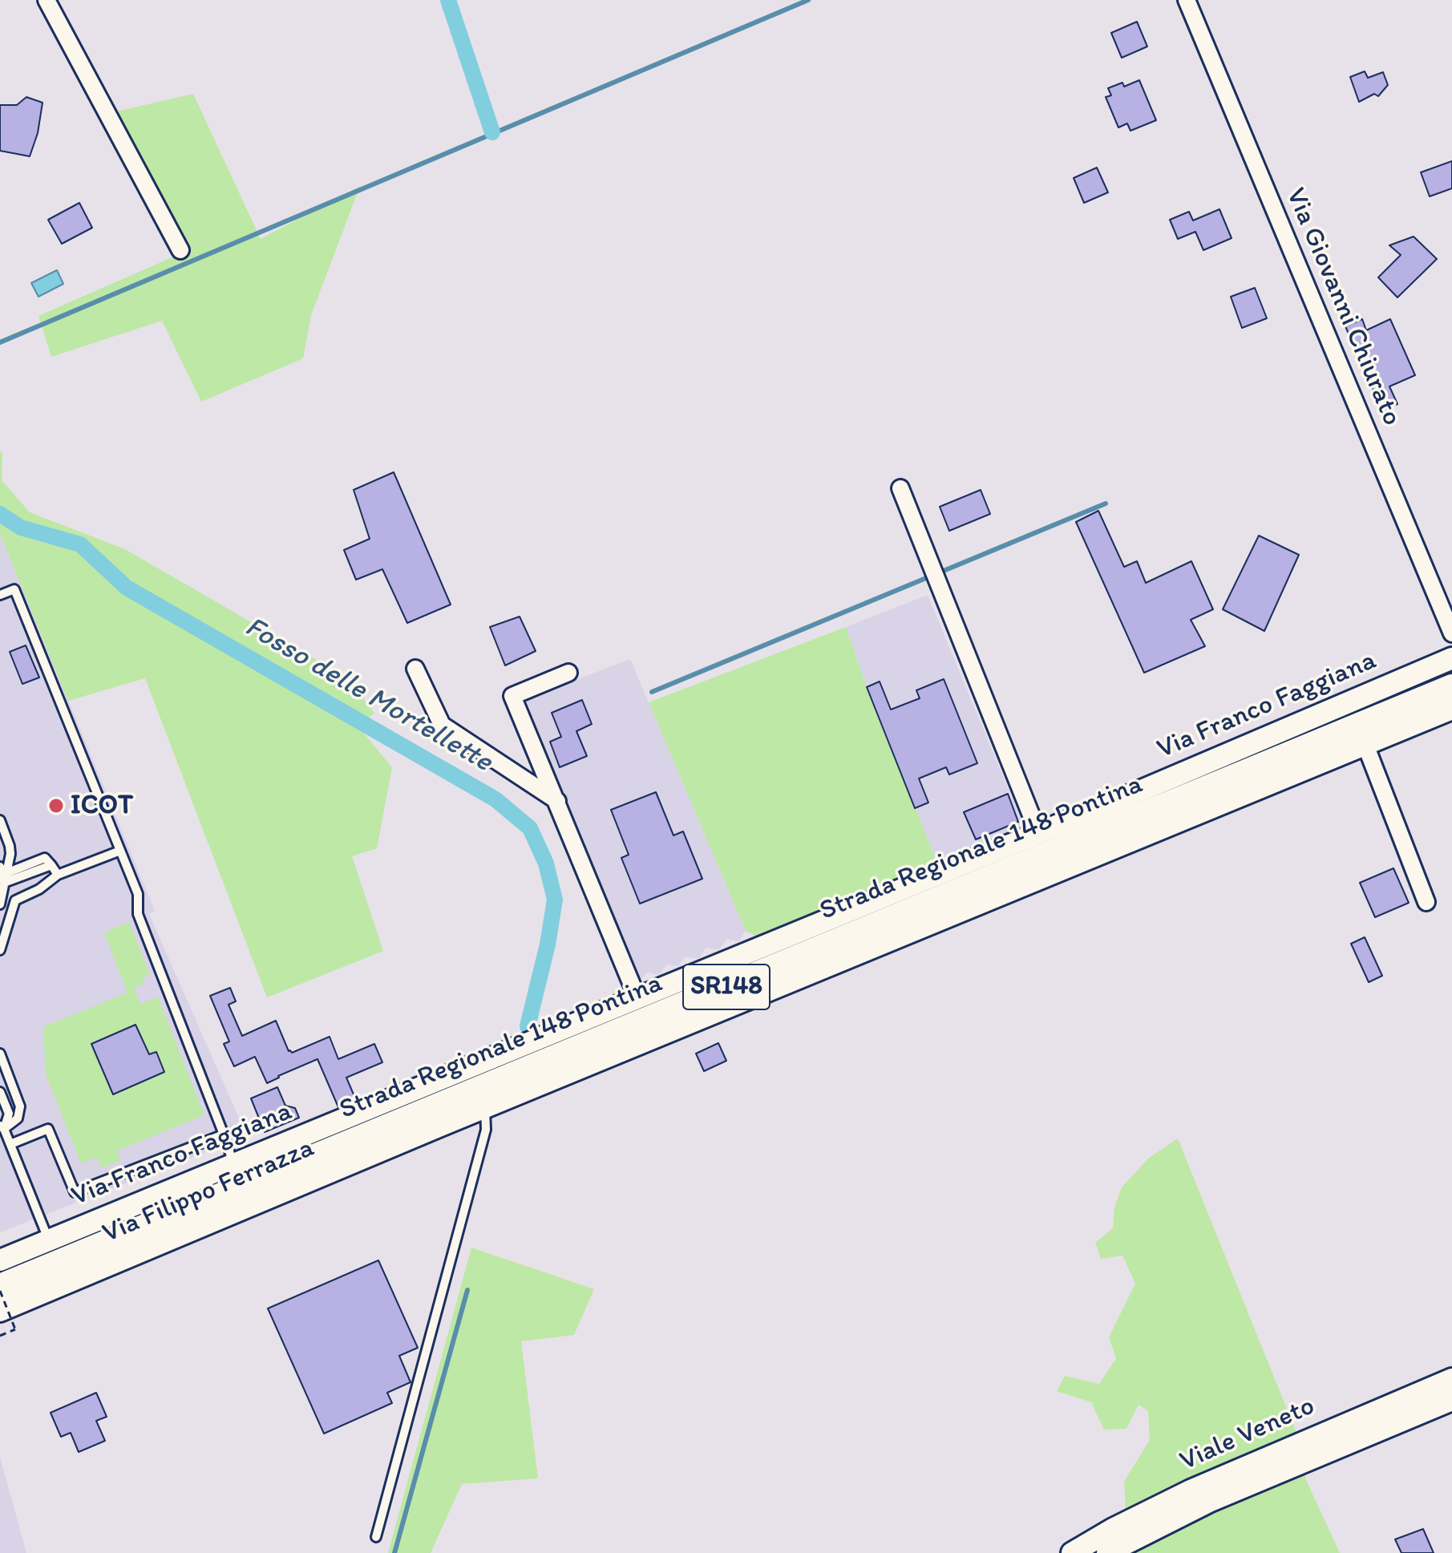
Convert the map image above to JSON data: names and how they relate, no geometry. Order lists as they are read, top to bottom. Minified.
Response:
{"streets":{"main road":["Strada Regionale 148 Pontina","SR148"],"street":["Via Giovanni Chiurato","Via Franco Faggiana","Via Filippo Ferrazza","Viale Veneto"]},"water":["Fosso delle Mortellette"],"places":["ICOT"]}
